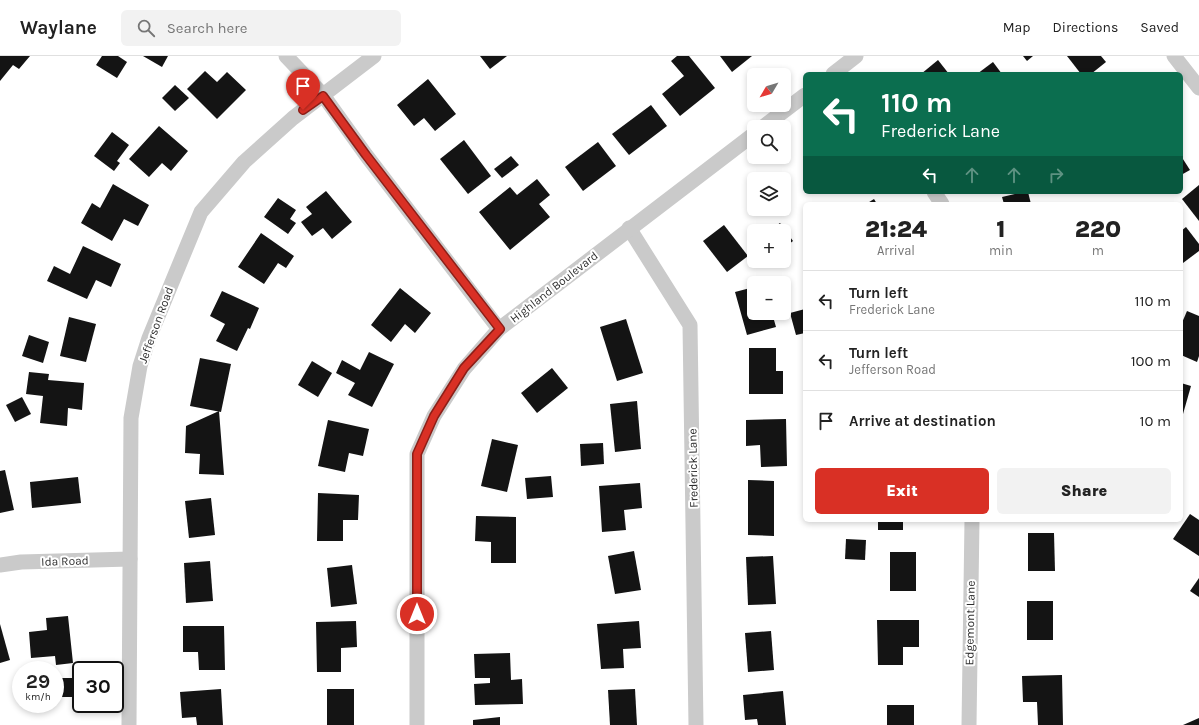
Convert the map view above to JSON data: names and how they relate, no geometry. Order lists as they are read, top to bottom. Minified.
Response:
{"streets":{"street":["Highland Boulevard","Jefferson Road","Frederick Lane","Ida Road","Edgemont Lane"]},"crossings":[["Highland Boulevard","Frederick Lane"],["Jefferson Road","Ida Road"]],"north":"bottom left","page":{"header":"Waylane","search":"Search here","nav":["Map","Directions","Saved"],"map_buttons":["+","−"],"turn":["110 m","Frederick Lane"],"eta":["21:24","Arrival","1","min","220","m"],"list":[{"name":"Turn left","note":"Frederick Lane","value":"110 m"},{"name":"Turn left","note":"Jefferson Road","value":"100 m"},{"name":"Arrive at destination","value":"10 m"}],"buttons":["Exit","Share"],"speed":"29 km/h","limit":"30"}}
